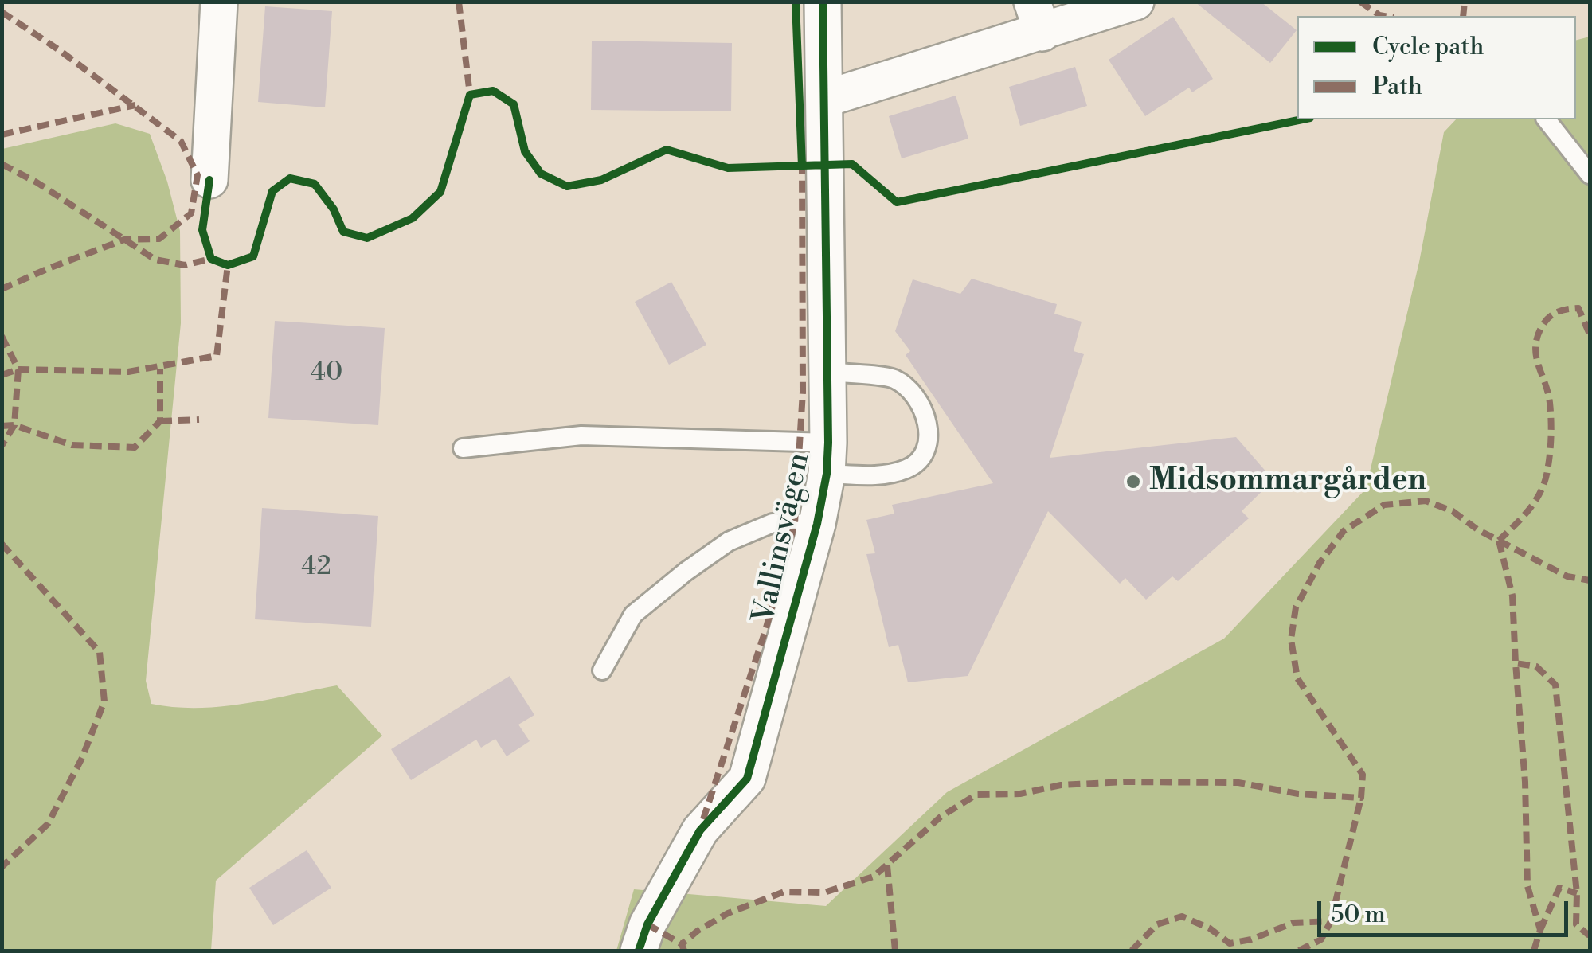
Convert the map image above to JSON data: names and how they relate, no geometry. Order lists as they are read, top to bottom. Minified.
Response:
{"streets":{"street":["Vallinsvägen"]},"places":["Midsommargården"],"house_numbers":["40","42"],"legend":["Cycle path","Path"],"scale_bar":"50 m"}
